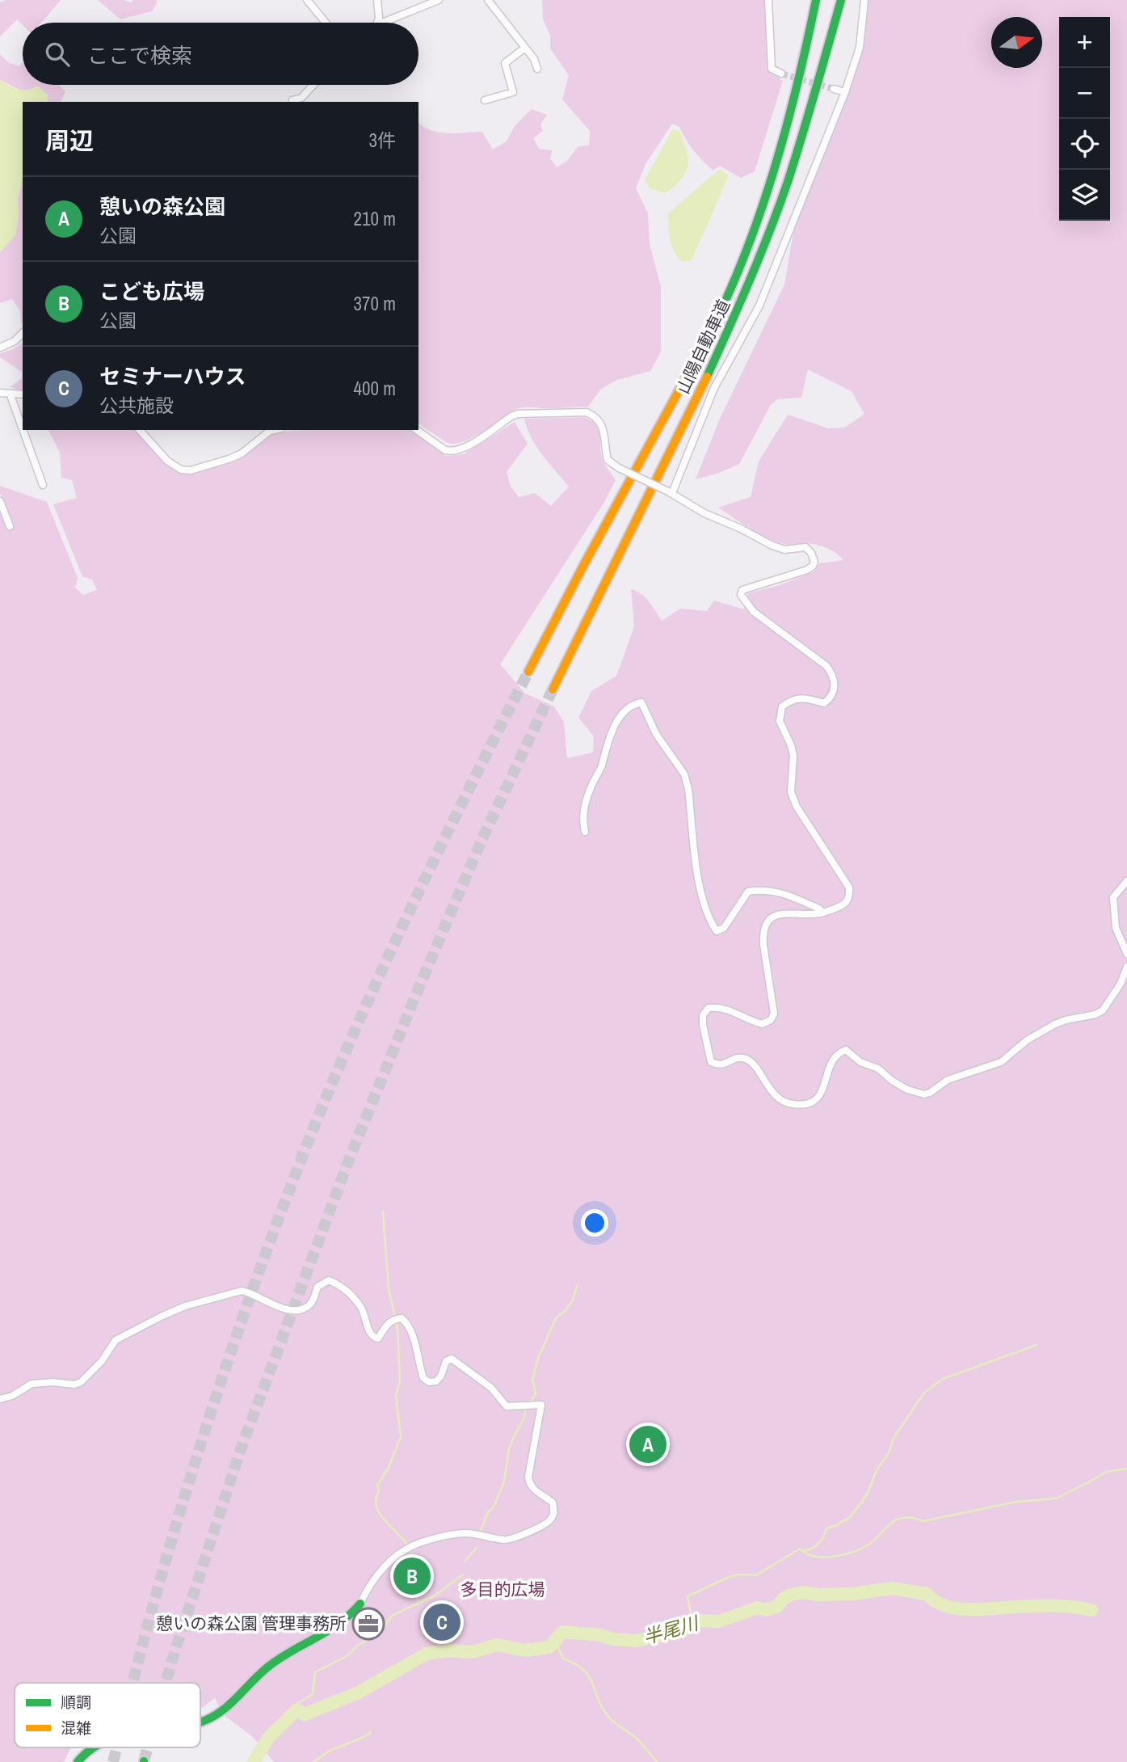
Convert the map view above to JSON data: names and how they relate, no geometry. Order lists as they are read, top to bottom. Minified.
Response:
{"streets":{"main road":["山陽自動車道"]},"water":["半尾川"],"parks":["多目的広場"],"places":{"office":["憩いの森公園 管理事務所"]},"legend":["順調","混雑"],"north":"right","page":{"map_buttons":["+","−"],"search":"ここで検索","heading":["周辺","3件"],"list":[{"mark":"A","name":"憩いの森公園","note":"公園","value":"210 m"},{"mark":"B","name":"こども広場","note":"公園","value":"370 m"},{"mark":"C","name":"セミナーハウス","note":"公共施設","value":"400 m"}],"pins":["A","B","C"]}}
